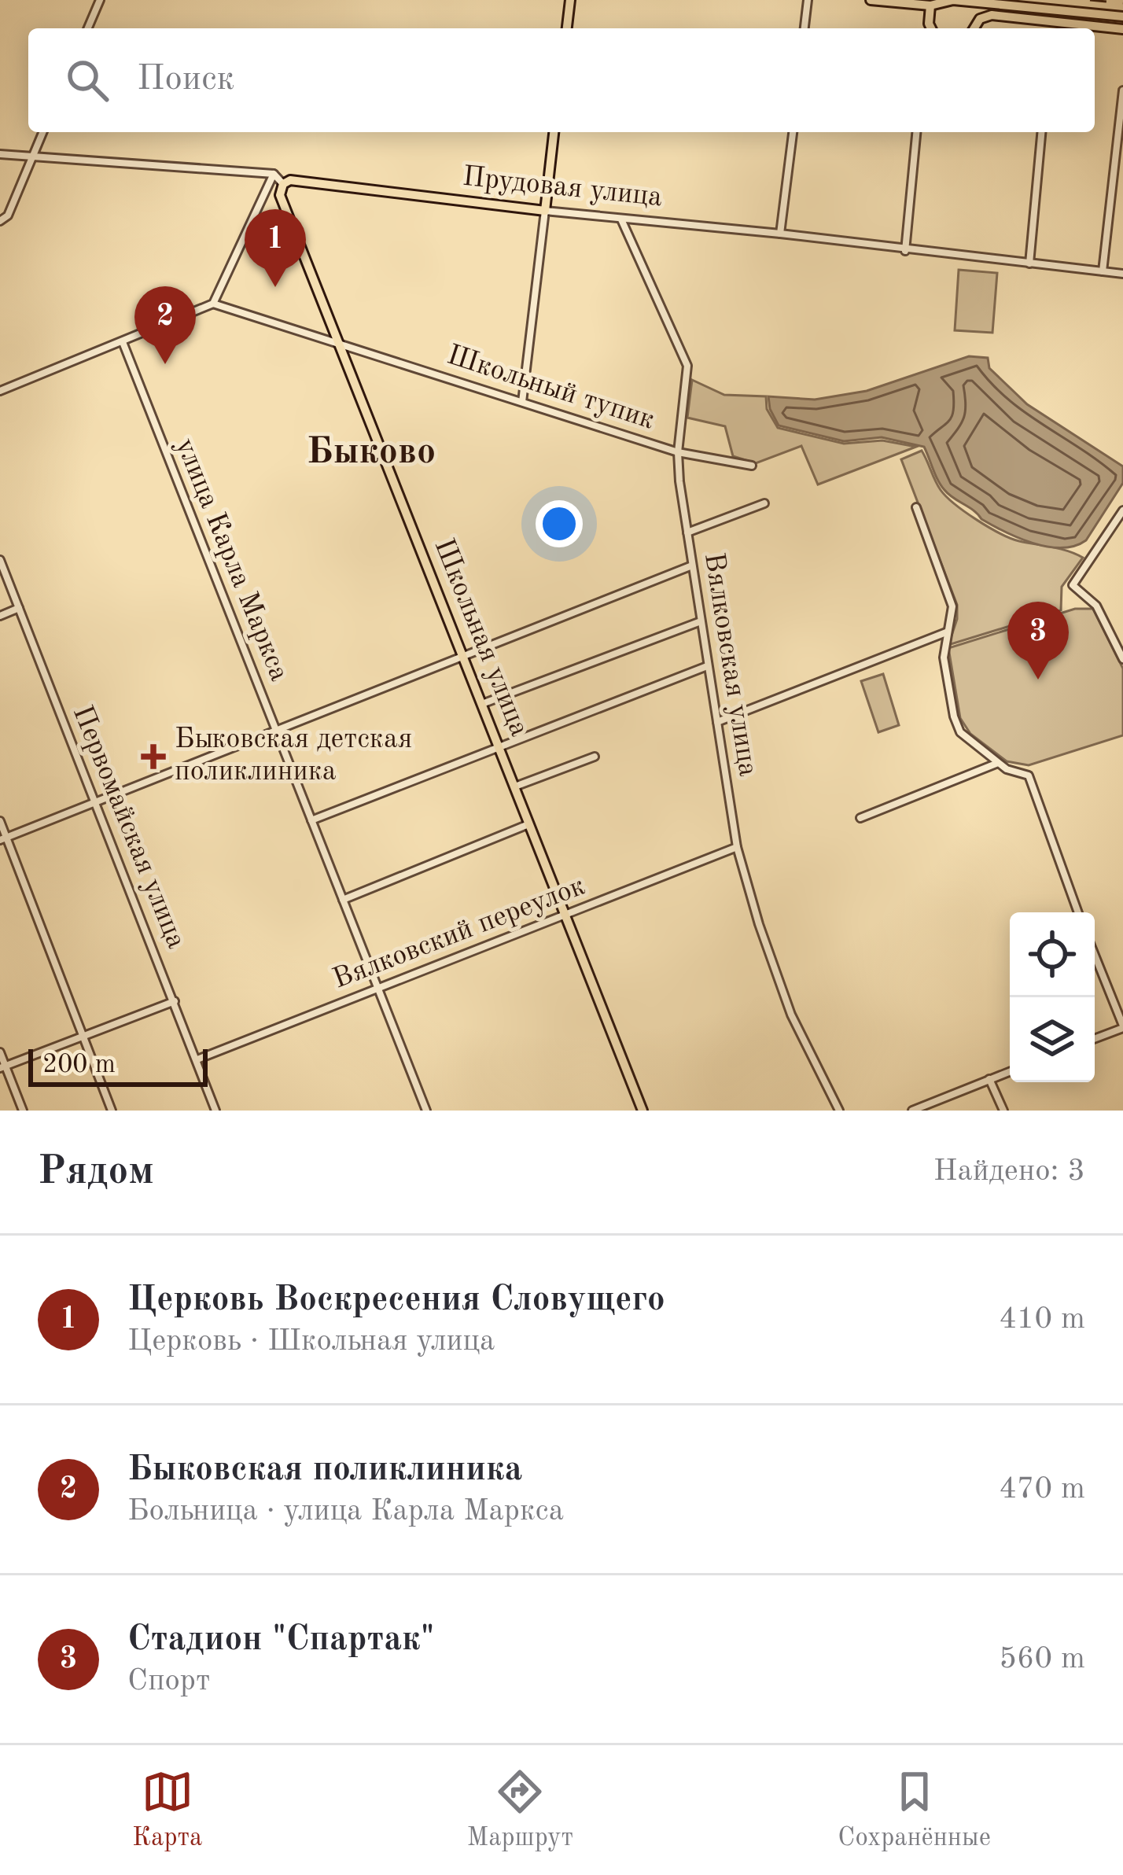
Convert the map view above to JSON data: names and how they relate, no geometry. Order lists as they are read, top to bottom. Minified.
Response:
{"streets":{"main road":["Прудовая улица","Школьная улица"],"street":["Школьный тупик","улица Карла Маркса","Вялковская улица","Первомайская улица","Вялковский переулок"]},"crossings":[["Прудовая улица","Школьная улица"],["Прудовая улица","Вялковская улица"],["Школьный тупик","Школьная улица"],["Школьный тупик","Вялковская улица"],["улица Карла Маркса","Вялковский переулок"],["Школьная улица","Вялковский переулок"],["Вялковская улица","Вялковский переулок"],["Первомайская улица","Вялковский переулок"]],"districts":["Быково"],"places":{"health":["Быковская детская поликлиника"]},"scale_bar":"200 m","page":{"search":"Поиск","pins":["1","2","3"],"scale":"200 m","heading":["Рядом","Найдено: 3"],"list":[{"mark":"1","name":"Церковь Воскресения Словущего","note":"Церковь · Школьная улица","value":"410 m"},{"mark":"2","name":"Быковская поликлиника","note":"Больница · улица Карла Маркса","value":"470 m"},{"mark":"3","name":"Стадион \"Спартак\"","note":"Спорт","value":"560 m"}],"nav":["Карта","Маршрут","Сохранённые"]}}
